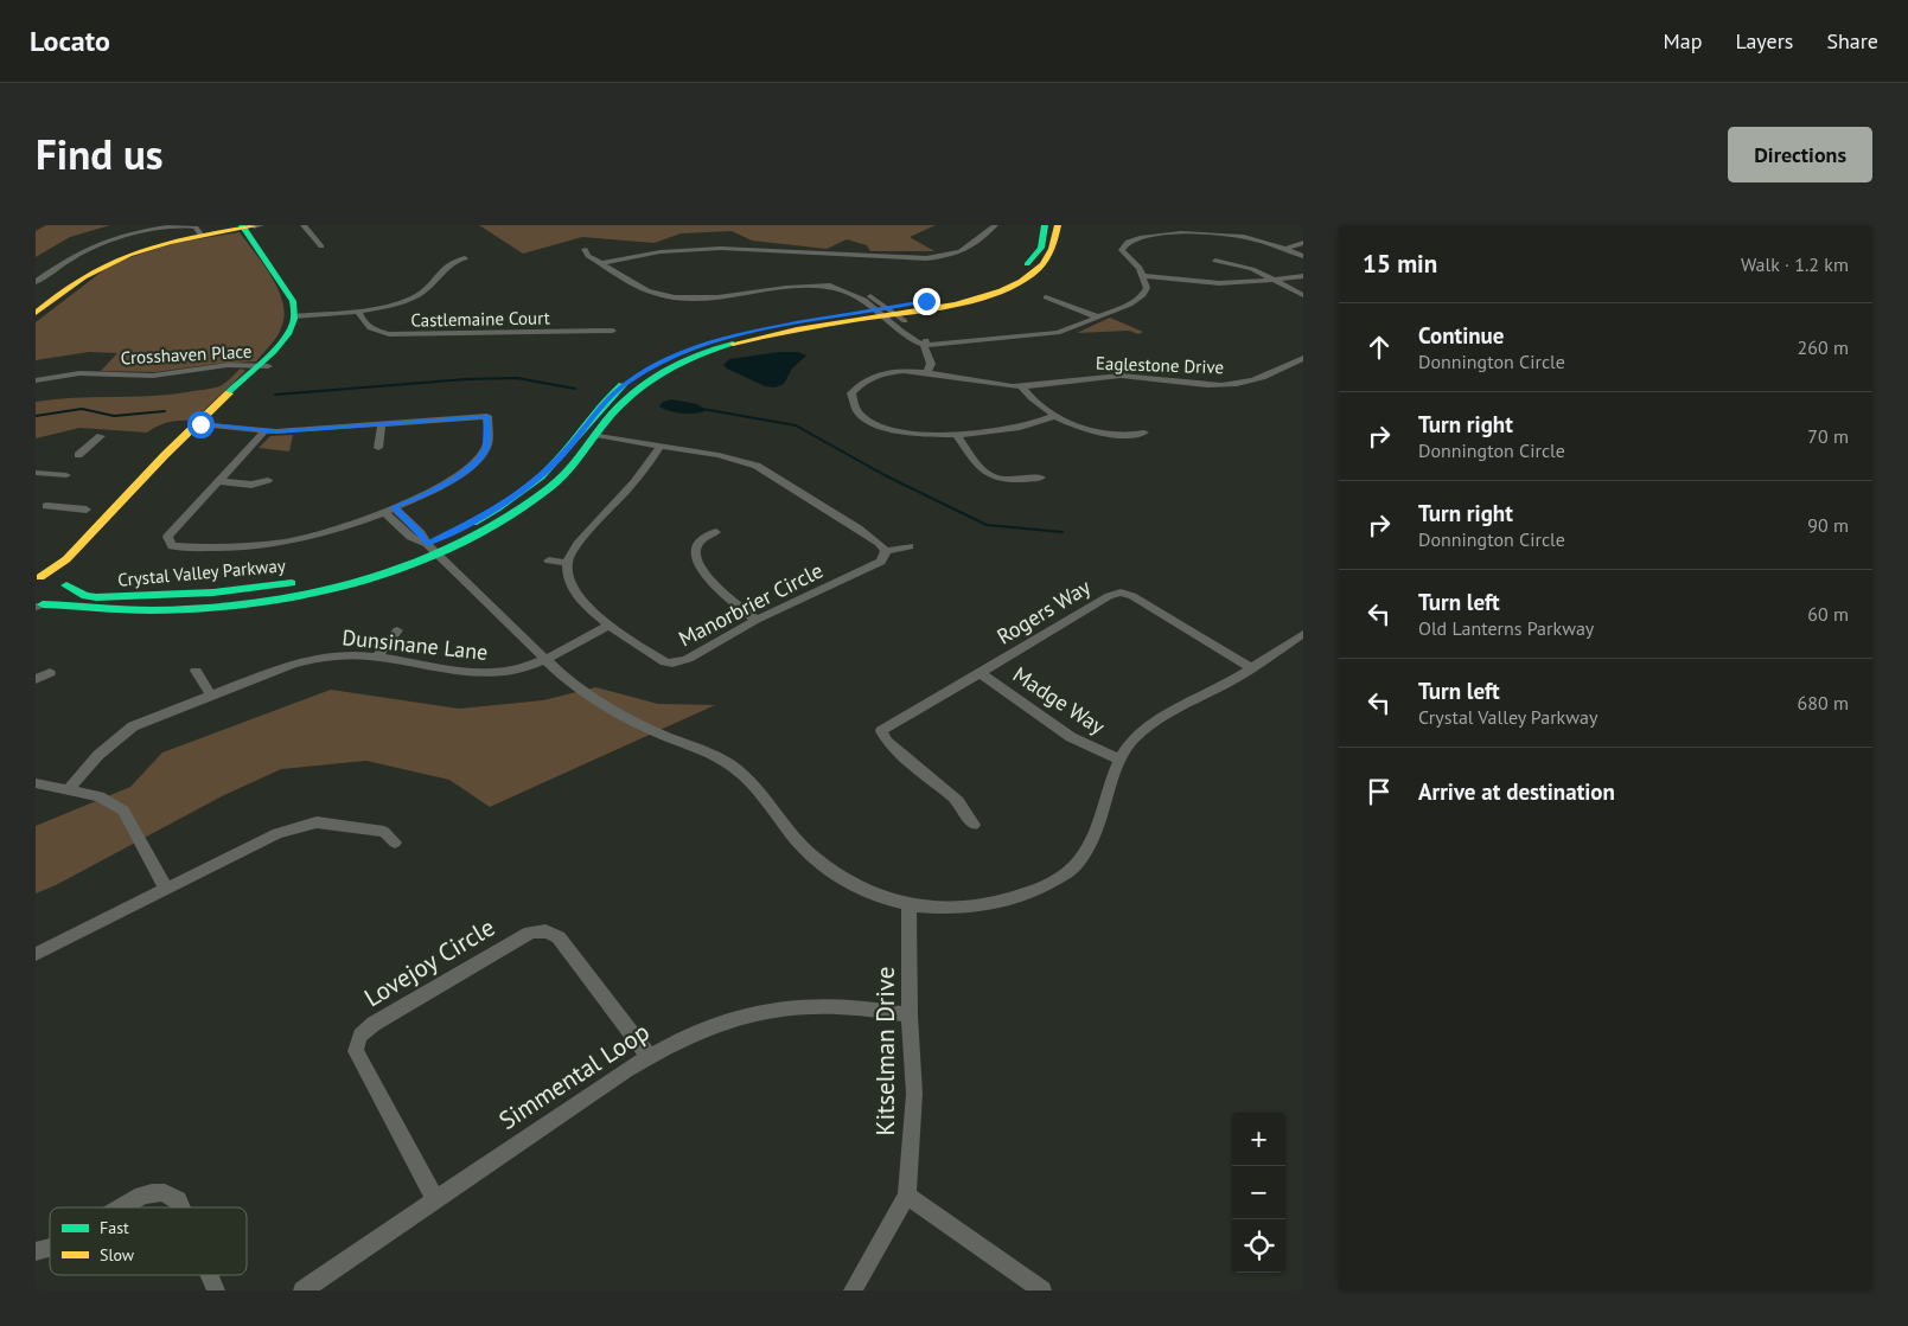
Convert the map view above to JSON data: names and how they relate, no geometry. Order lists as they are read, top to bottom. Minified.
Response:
{"streets":{"main road":["Crystal Valley Parkway"],"street":["Castlemaine Court","Crosshaven Place","Eaglestone Drive","Manorbrier Circle","Rogers Way","Dunsinane Lane","Madge Way","Lovejoy Circle","Kitselman Drive","Simmental Loop"]},"crossings":[["Manorbrier Circle","Dunsinane Lane"],["Rogers Way","Madge Way"],["Lovejoy Circle","Simmental Loop"],["Kitselman Drive","Simmental Loop"]],"legend":["Fast","Slow"],"page":{"header":"Locato","nav":["Map","Layers","Share"],"title":"Find us","buttons":"Directions","heading":["15 min","Walk · 1.2 km"],"list":[["Continue","Donnington Circle","260 m"],["Turn right","Donnington Circle","70 m"],["Turn right","Donnington Circle","90 m"],["Turn left","Old Lanterns Parkway","60 m"],["Turn left","Crystal Valley Parkway","680 m"],"Arrive at destination"],"map_buttons":["+","−"]}}
